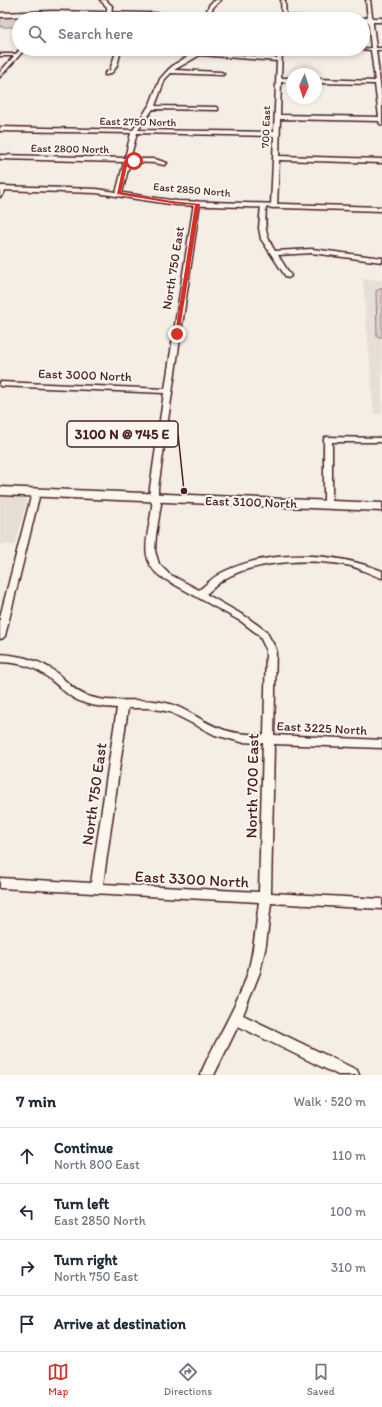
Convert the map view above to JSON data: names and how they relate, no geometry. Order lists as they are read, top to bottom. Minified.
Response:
{"streets":{"main road":["East 3100 North"],"street":["East 2750 North","700 East","East 2800 North","East 2850 North","North 750 East","East 3000 North","East 3225 North","North 700 East","East 3300 North"]},"crossings":[["East 2750 North","700 East"],["700 East","East 2850 North"],["East 2850 North","North 750 East"],["North 750 East","East 3000 North"],["North 750 East","East 3100 North"],["North 750 East","East 3225 North"],["North 750 East","North 700 East"],["North 750 East","East 3300 North"],["East 3225 North","North 700 East"],["North 700 East","East 3300 North"]],"places":["3100 N @ 745 E"],"north":"bottom","page":{"search":"Search here","heading":["7 min","Walk · 520 m"],"list":[["Continue","North 800 East","110 m"],["Turn left","East 2850 North","100 m"],["Turn right","North 750 East","310 m"],"Arrive at destination"],"nav":["Map","Directions","Saved"]}}
